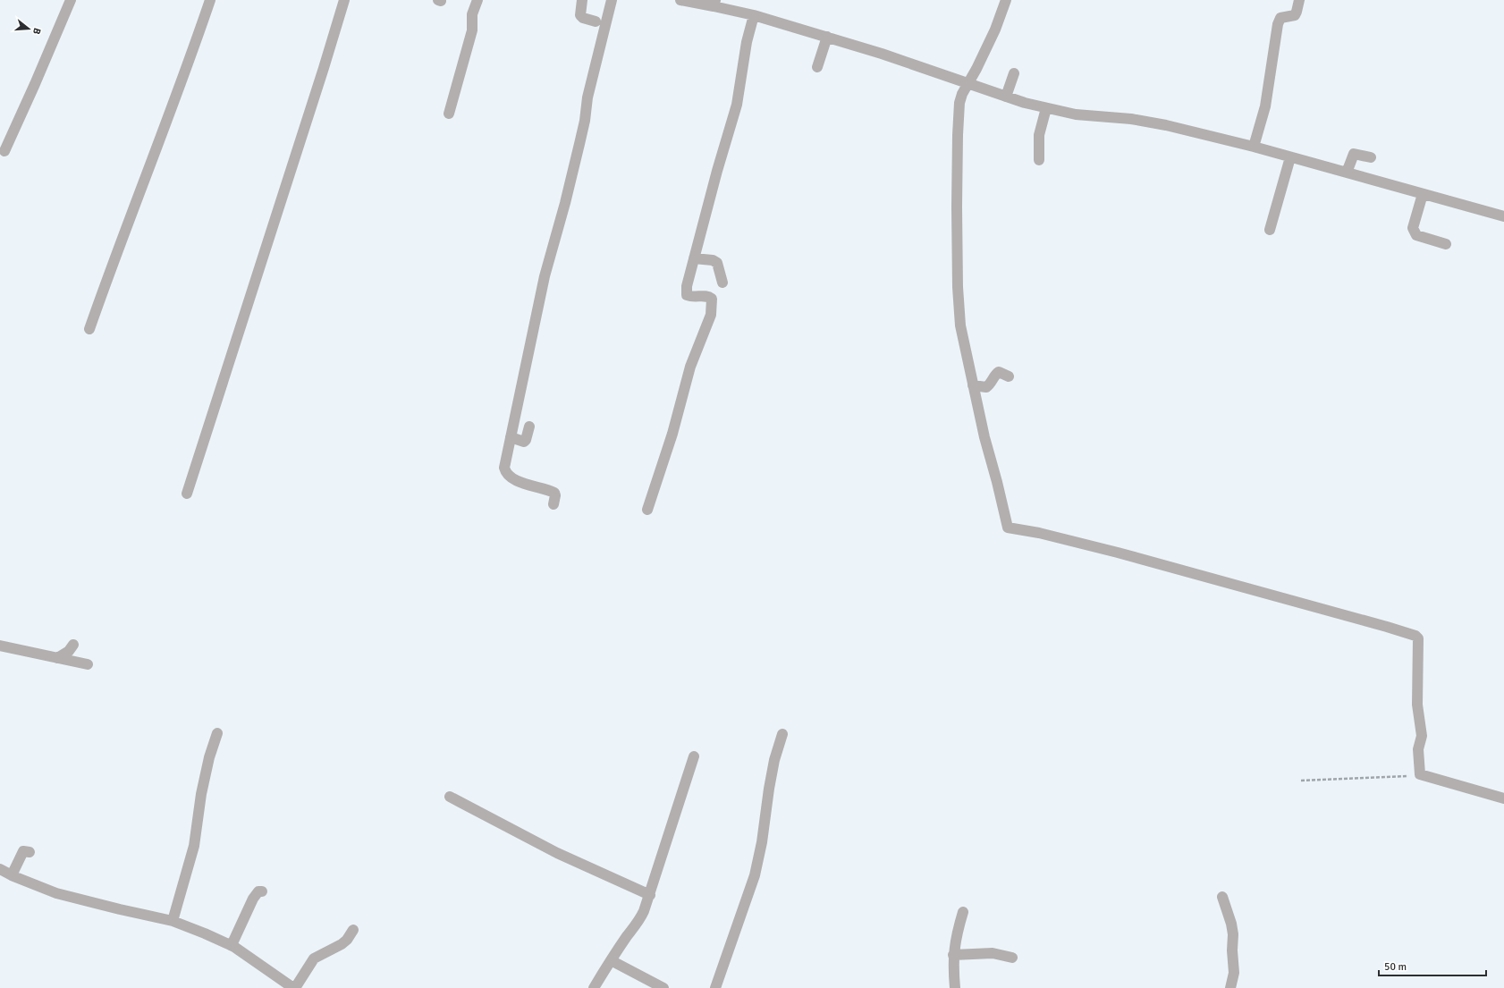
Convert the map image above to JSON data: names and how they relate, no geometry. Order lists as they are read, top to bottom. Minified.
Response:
{"scale_bar":"50 m","north":"right"}
